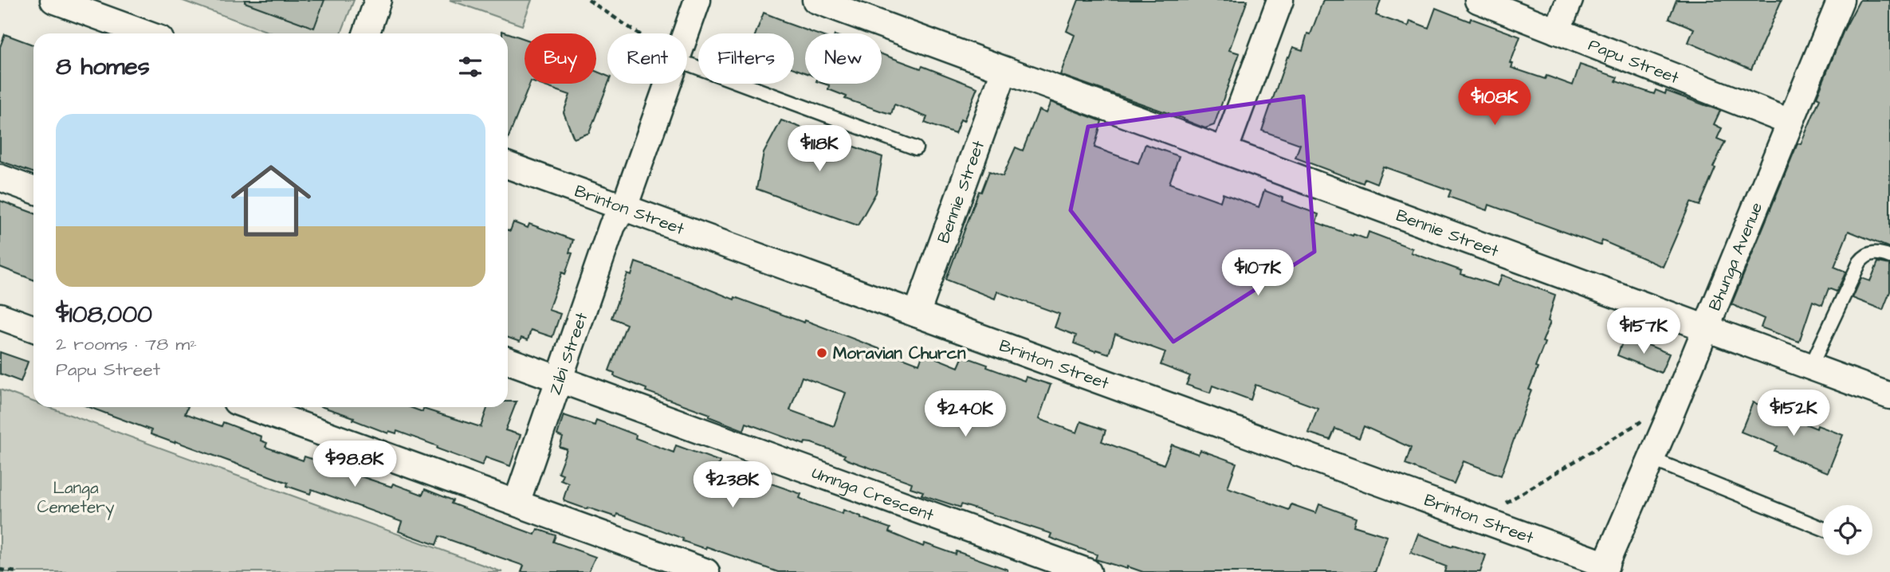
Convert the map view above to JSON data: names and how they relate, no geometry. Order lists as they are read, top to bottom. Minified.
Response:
{"streets":{"street":["Papu Street","Bennie Street","Brinton Street","Bhunga Avenue","Zibi Street","Umnga Crescent"]},"crossings":[["Papu Street","Bhunga Avenue"],["Bennie Street","Brinton Street"],["Bennie Street","Bhunga Avenue"],["Brinton Street","Bhunga Avenue"],["Brinton Street","Zibi Street"],["Zibi Street","Umnga Crescent"]],"parks":["Langa Cemetery"],"places":["Moravian Churcn"],"page":{"chip":["Buy","Rent","Filters","New"],"heading":"8 homes","price":["$108K","$118K","$107K","$157K","$152K","$240K","$98.8K","$238K"],"list":[{"name":"$108,000","note":"2 rooms · 78 m² · Papu Street"}]}}
